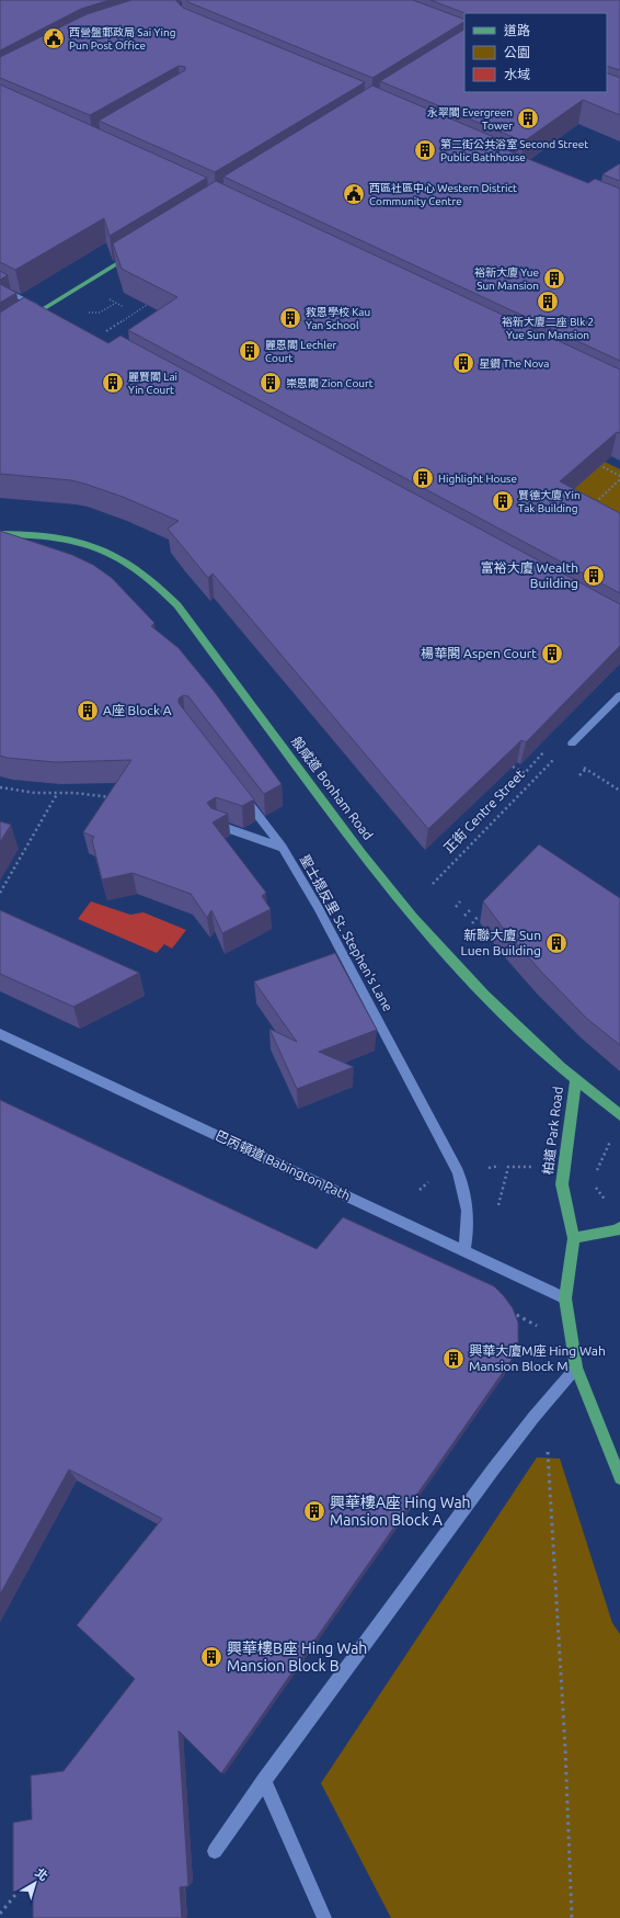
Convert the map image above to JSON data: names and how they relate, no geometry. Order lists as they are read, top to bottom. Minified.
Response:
{"streets":{"main road":["般咸道 Bonham Road","柏道 Park Road"],"street":["聖士提反里 St. Stephen's Lane","巴丙頓道 Babington Path"],"path":["正街 Centre Street"]},"crossings":[["般咸道 Bonham Road","柏道 Park Road"],["聖士提反里 St. Stephen's Lane","巴丙頓道 Babington Path"],["柏道 Park Road","巴丙頓道 Babington Path"]],"places":{"public building":["西營盤郵政局 Sai Ying Pun Post Office","西區社區中心 Western District Community Centre"],"building":["永翠閣 Evergreen Tower","第二街公共浴室 Second Street Public Bathhouse","裕新大廈 Yue Sun Mansion","裕新大廈二座 Blk 2 Yue Sun Mansion","救恩學校 Kau Yan School","麗恩閣 Lechler Court","星鑽 The Nova","麗賢閣 Lai Yin Court","崇恩閣 Zion Court","Highlight House","賢德大廈 Yin Tak Building","富裕大廈 Wealth Building","楊華閣 Aspen Court","A座 Block A","新聯大廈 Sun Luen Building","興華大廈M座 Hing Wah Mansion Block M","興華樓A座 Hing Wah Mansion Block A","興華樓B座 Hing Wah Mansion Block B"]},"legend":["道路","公園","水域"],"north":"top right"}
